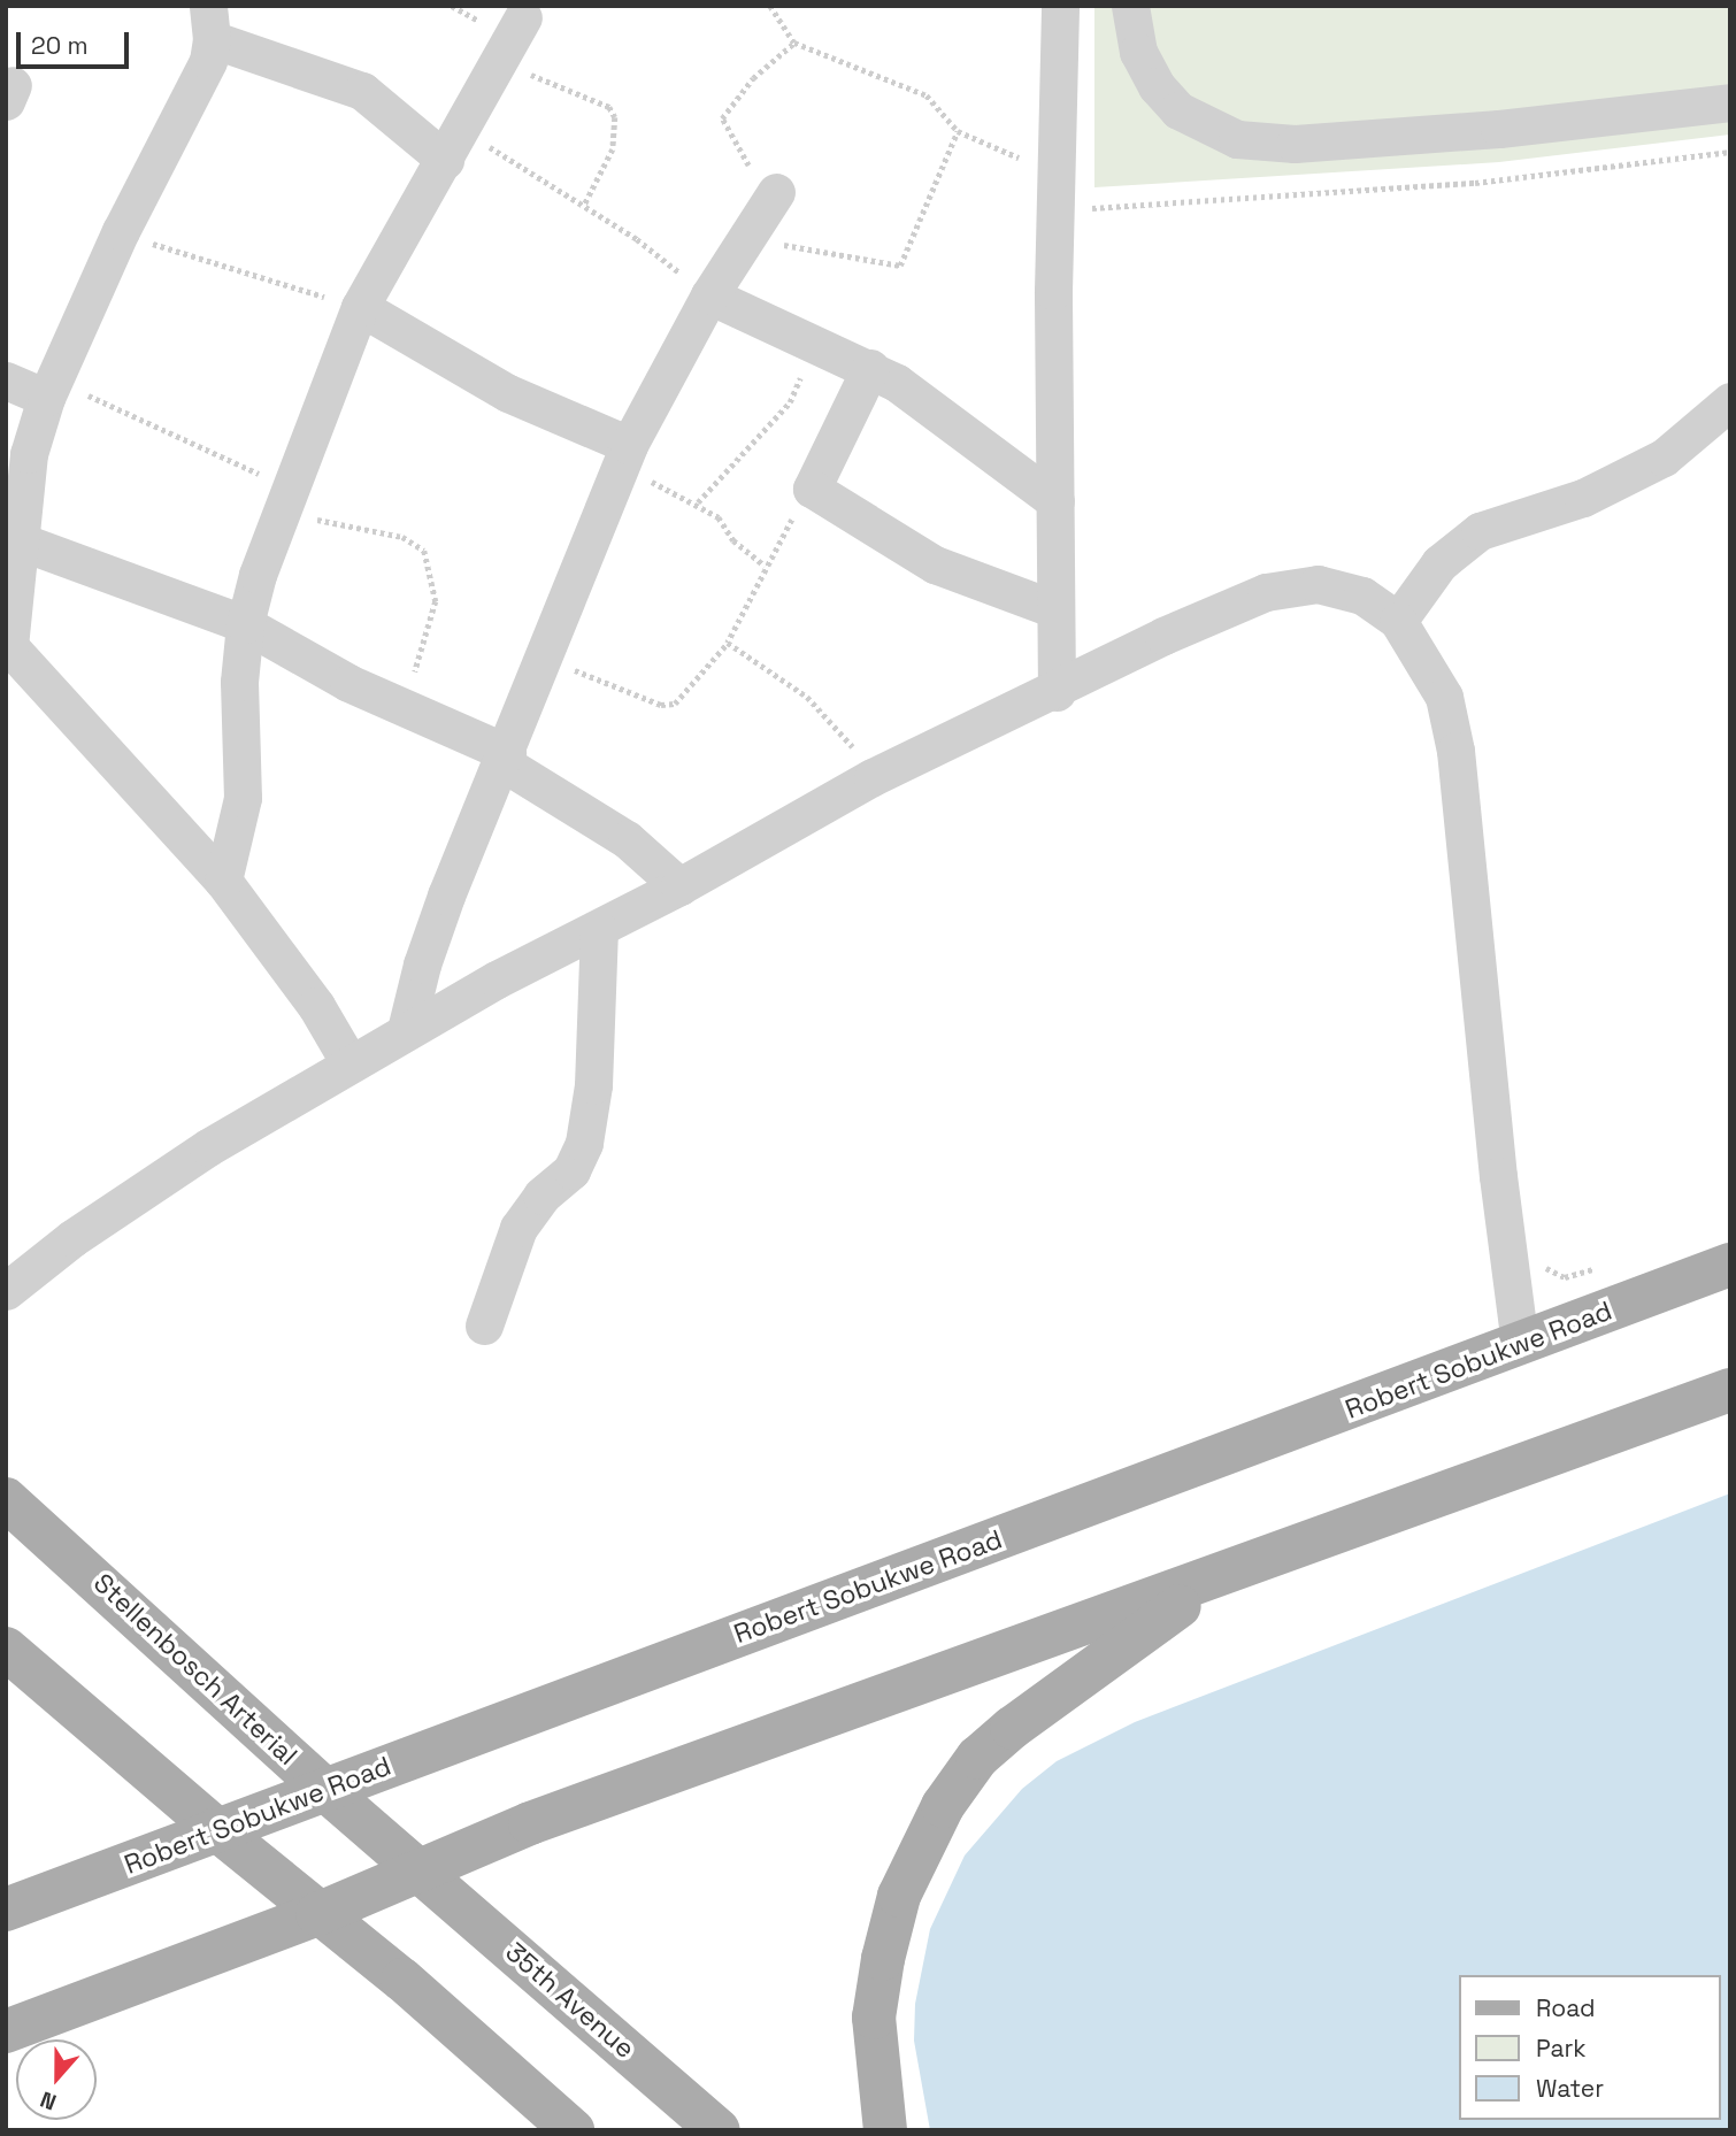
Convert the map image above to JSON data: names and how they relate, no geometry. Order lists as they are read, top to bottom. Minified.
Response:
{"streets":{"main road":["Robert Sobukwe Road","Stellenbosch Arterial","35th Avenue"]},"crossings":[["Robert Sobukwe Road","Stellenbosch Arterial"],["Stellenbosch Arterial","35th Avenue"]],"legend":["Road","Park","Water"],"scale_bar":"20 m","north":"bottom"}
